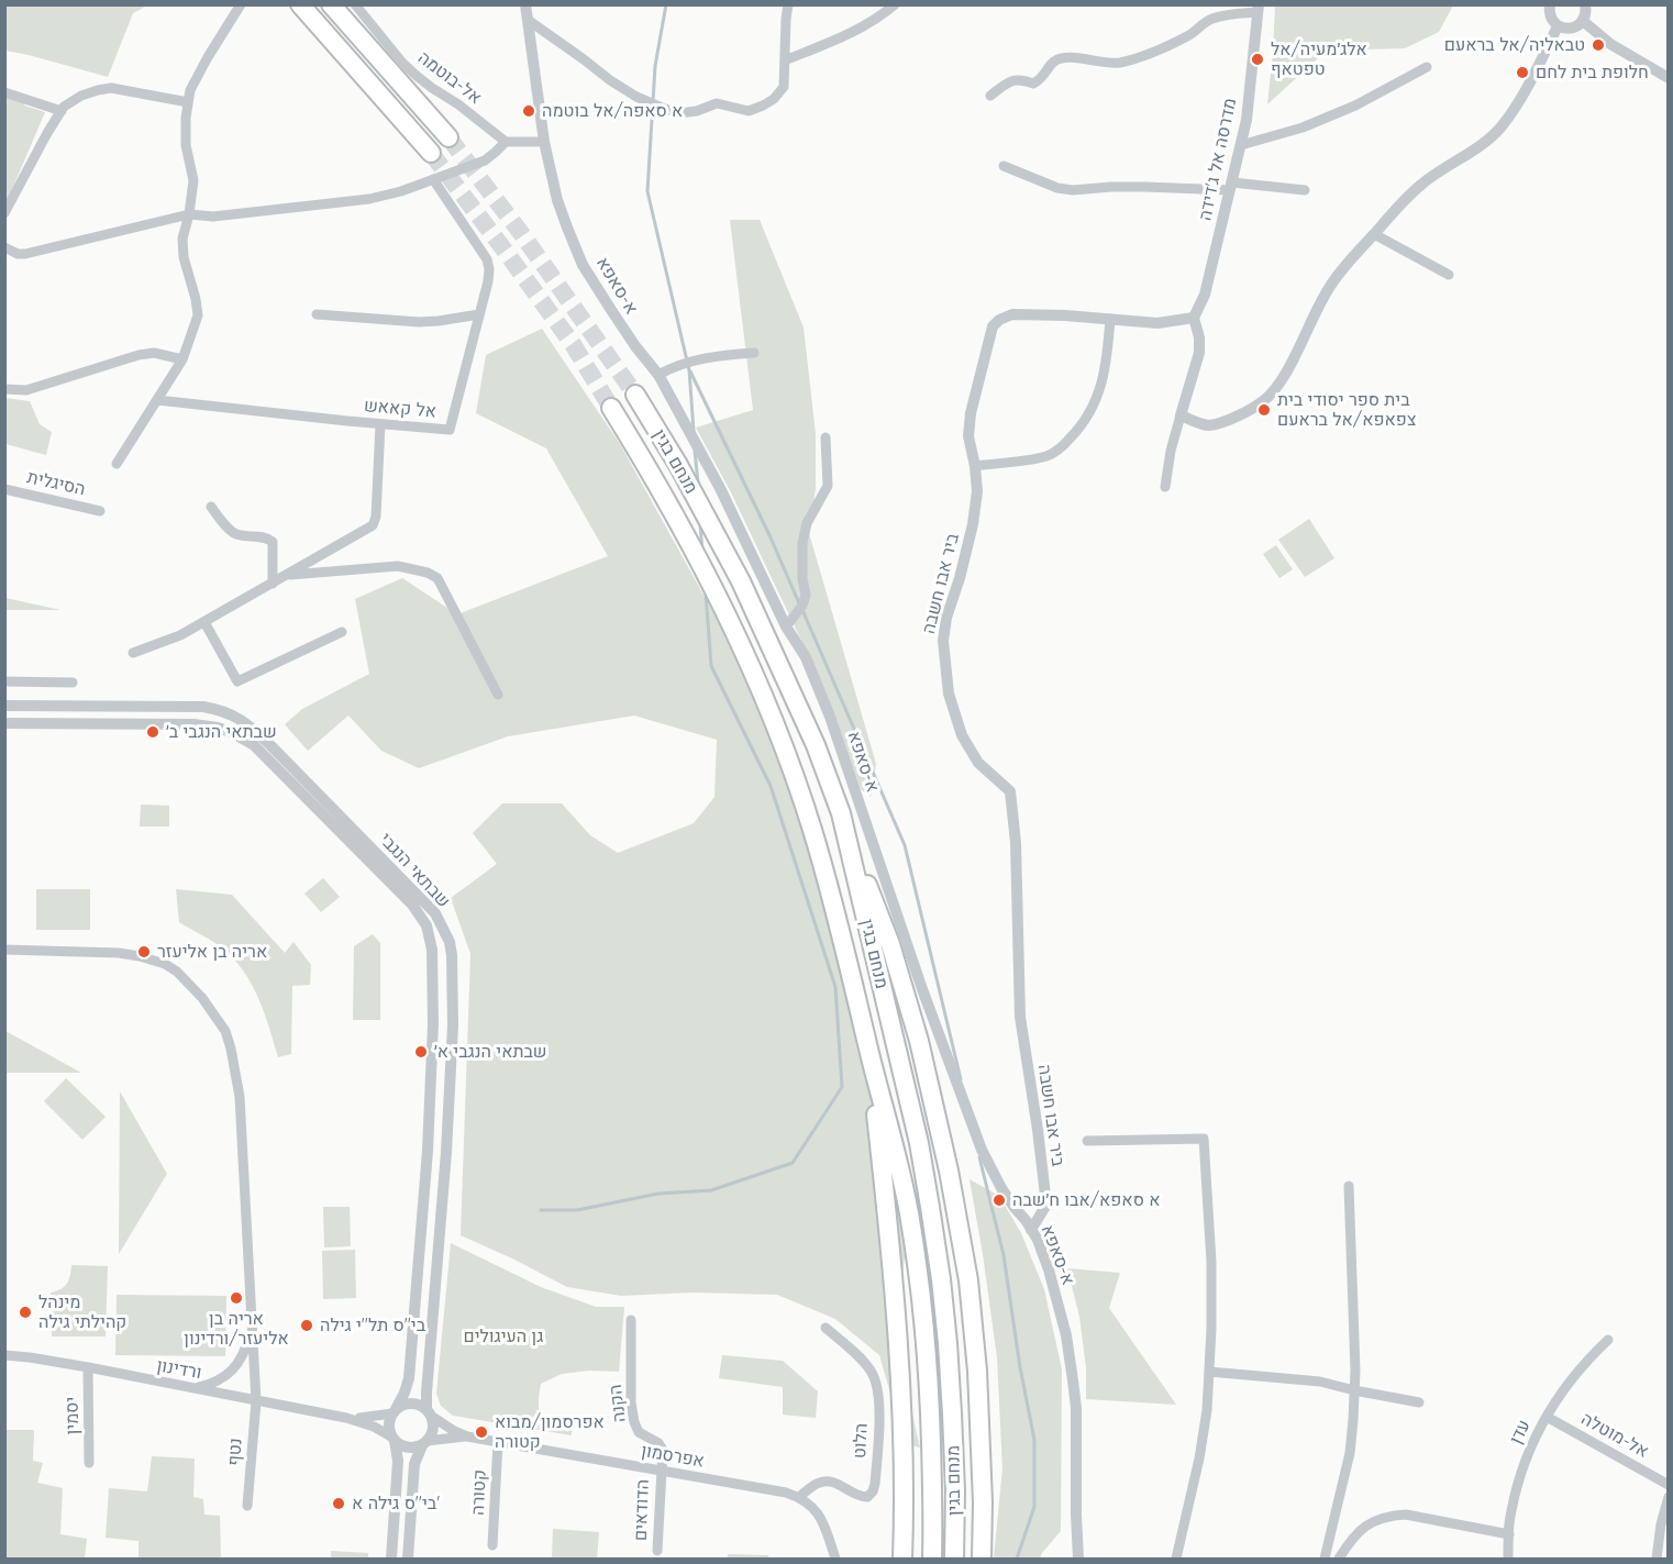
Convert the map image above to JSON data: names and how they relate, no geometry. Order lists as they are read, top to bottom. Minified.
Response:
{"streets":{"highway":["מנחם בגין"],"street":["אל-בוטמה","מדרסה אל ג'דידה","א-סאפא","אל קאאש","הסיגלית","ביר אבו חשבה","שבתאי הנגבי","ורדינון","הקנה","יסמין","עדן","אל-מוטלה","הלוט","נטף","אפרסמון","קטורה","הדודאים"]},"crossings":[["מדרסה אל ג'דידה","ביר אבו חשבה"],["א-סאפא","ביר אבו חשבה"],["שבתאי הנגבי","ורדינון"],["שבתאי הנגבי","אפרסמון"],["ורדינון","יסמין"],["ורדינון","נטף"],["ורדינון","אפרסמון"],["הקנה","אפרסמון"],["הקנה","הדודאים"],["עדן","אל-מוטלה"],["הלוט","אפרסמון"],["אפרסמון","קטורה"],["אפרסמון","הדודאים"]],"parks":["גן העיגולים"],"places":["טבאליה/אל בראעם","אלג׳מעיה/אל טפטאף","חלופת בית לחם","א סאפה/אל בוטמה","בית ספר יסודי בית צפאפא/אל בראעם","שבתאי הנגבי ב׳","אריה בן אליעזר","שבתאי הנגבי א׳","א סאפא/אבו ח׳שבה","אריה בן אליעזר/ורדינון","מינהל קהילתי גילה","בי\"ס תל\"י גילה","אפרסמון/מבוא קטורה","בי\"ס גילה א'"]}
